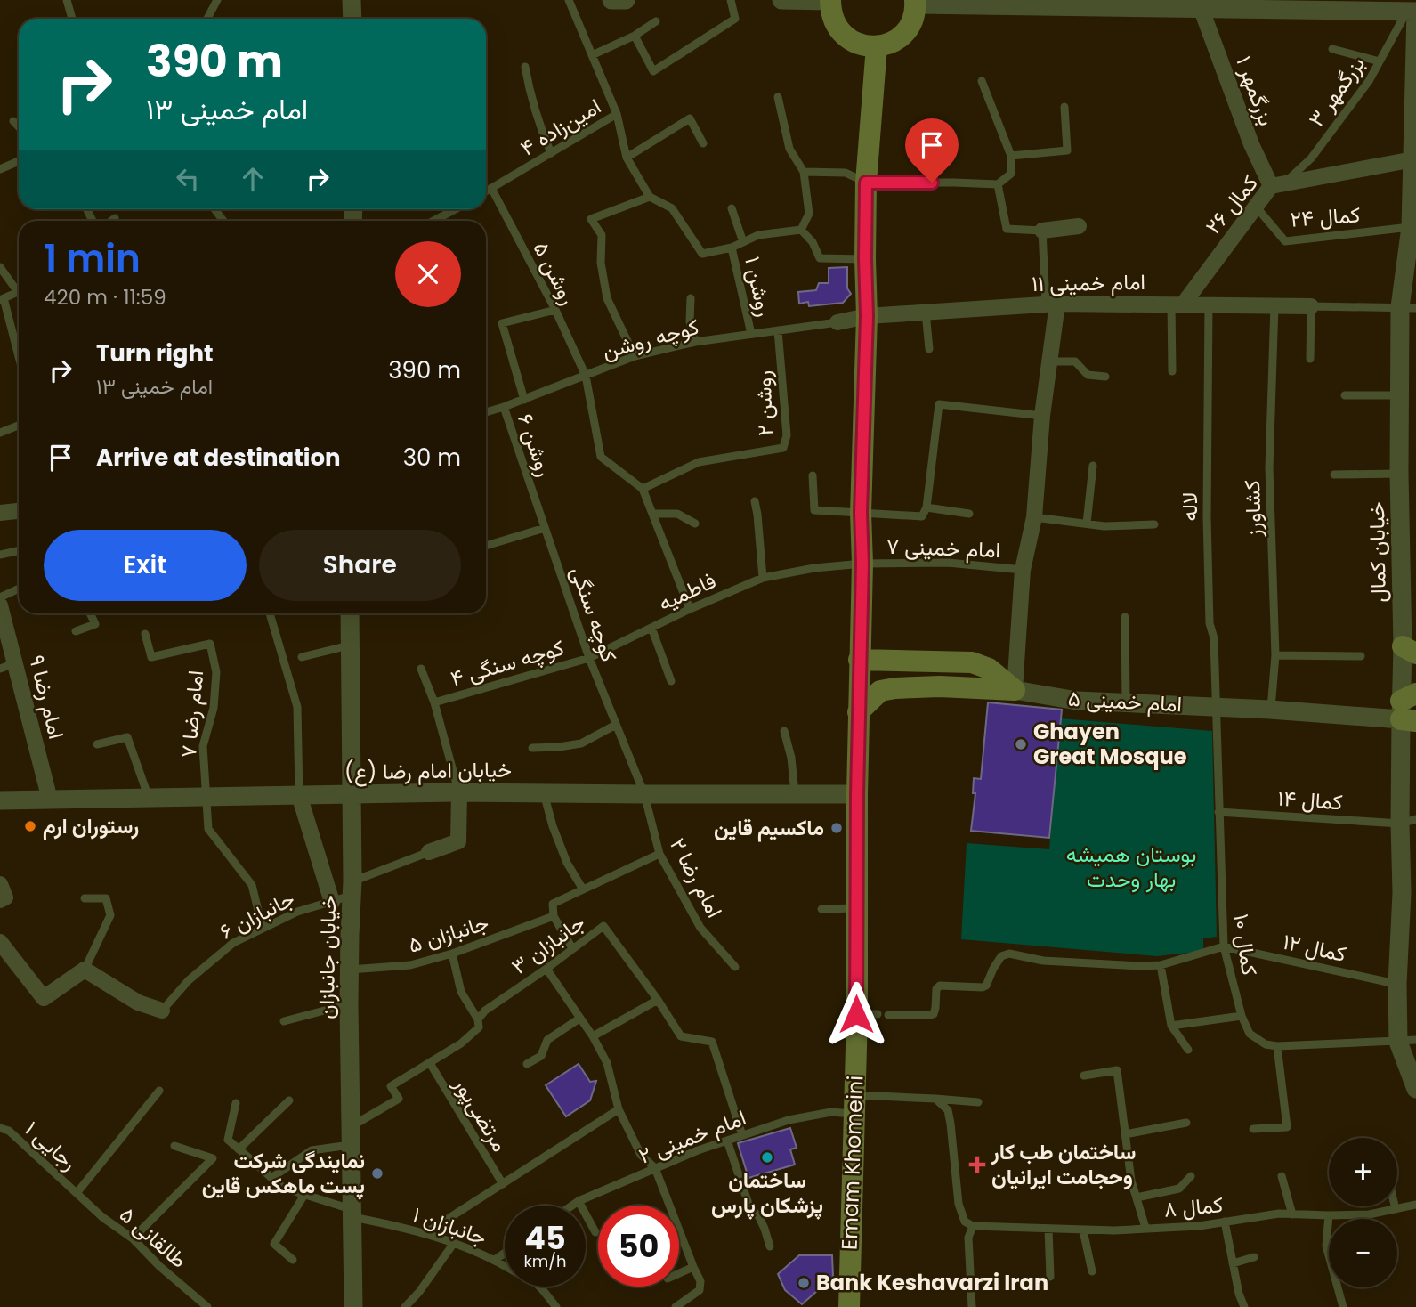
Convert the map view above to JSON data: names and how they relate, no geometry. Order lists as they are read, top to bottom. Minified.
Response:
{"streets":{"main road":["امام خمینی ۵","Emam Khomeini"],"street":["بزرگمهر ۱","کمال ۲۶","امام خمینی ۱۱","خیابان کمال","امام رضا ۹","خیابان امام رضا (ع)","خیابان جانبازان"],"lane":["بزرگمهر ۳","امین‌زاده ۴","کمال ۲۴","روشن ۵","روشن ۱","کوچه روشن","روشن ۲","روشن ۶","لاله","کشاورز","امام خمینی ۷","فاطمیه","کوچه سنگی","کوچه سنگی ۴","امام رضا ۷","کمال ۱۴","امام رضا ۲","جانبازان ۶","جانبازان ۵","جانبازان ۳","کمال ۱۰","کمال ۱۲","مرتضی‌پور","امام خمینی ۲","رجایی ۱","کمال ۸","جانبازان ۱","طالقانی ۵"]},"crossings":[["بزرگمهر ۱","بزرگمهر ۳"],["بزرگمهر ۱","کمال ۲۶"],["بزرگمهر ۳","کمال ۲۶"],["بزرگمهر ۳","خیابان کمال"],["امین‌زاده ۴","روشن ۵"],["کمال ۲۶","کمال ۲۴"],["کمال ۲۶","امام خمینی ۱۱"],["کمال ۲۶","خیابان کمال"],["کمال ۲۴","خیابان کمال"],["روشن ۵","کوچه روشن"],["روشن ۵","روشن ۲"],["امام خمینی ۱۱","کوچه روشن"],["امام خمینی ۱۱","لاله"],["امام خمینی ۱۱","کشاورز"],["امام خمینی ۱۱","Emam Khomeini"],["روشن ۱","کوچه روشن"],["کوچه روشن","روشن ۲"],["کوچه روشن","روشن ۶"],["روشن ۶","کوچه سنگی"],["لاله","امام خمینی ۵"],["لاله","کمال ۱۰"],["کشاورز","امام خمینی ۵"],["امام خمینی ۷","فاطمیه"],["امام خمینی ۷","Emam Khomeini"],["خیابان کمال","امام خمینی ۵"],["خیابان کمال","کمال ۱۴"],["خیابان کمال","کمال ۱۰"],["خیابان کمال","کمال ۱۲"],["فاطمیه","کوچه سنگی"],["فاطمیه","کوچه سنگی ۴"],["کوچه سنگی","کوچه سنگی ۴"],["کوچه سنگی","امام رضا ۲"],["امام رضا ۹","خیابان امام رضا (ع)"],["امام خمینی ۵","کمال ۱۰"],["امام خمینی ۵","Emam Khomeini"],["امام رضا ۷","خیابان امام رضا (ع)"],["خیابان امام رضا (ع)","امام رضا ۲"],["خیابان امام رضا (ع)","خیابان جانبازان"],["خیابان امام رضا (ع)","Emam Khomeini"],["کمال ۱۴","کمال ۱۰"],["جانبازان ۶","خیابان جانبازان"],["جانبازان ۵","خیابان جانبازان"],["جانبازان ۳","خیابان جانبازان"],["جانبازان ۳","مرتضی‌پور"],["جانبازان ۳","امام خمینی ۲"],["کمال ۱۰","کمال ۱۲"],["خیابان جانبازان","جانبازان ۱"],["امام خمینی ۲","Emam Khomeini"],["رجایی ۱","طالقانی ۵"]],"parks":["بوستان همیشه بهار وحدت"],"places":{"other":["Ghayen Great Mosque","رستوران ارم","ماکسیم قاین","ساختمان پزشکان پارس","نمایندگی شرکت پست ماهکس قاین","Bank Keshavarzi Iran"],"health":["ساختمان طب کار و‌حجامت ایرانیان"]},"page":{"turn":["390 m","امام خمینی ۱۳"],"heading":["1 min","420 m · 11:59"],"list":[{"name":"Turn right","note":"امام خمینی ۱۳","value":"390 m"},{"name":"Arrive at destination","value":"30 m"}],"buttons":["Exit","Share"],"map_buttons":["+","−"],"speed":"45 km/h","limit":"50"}}
